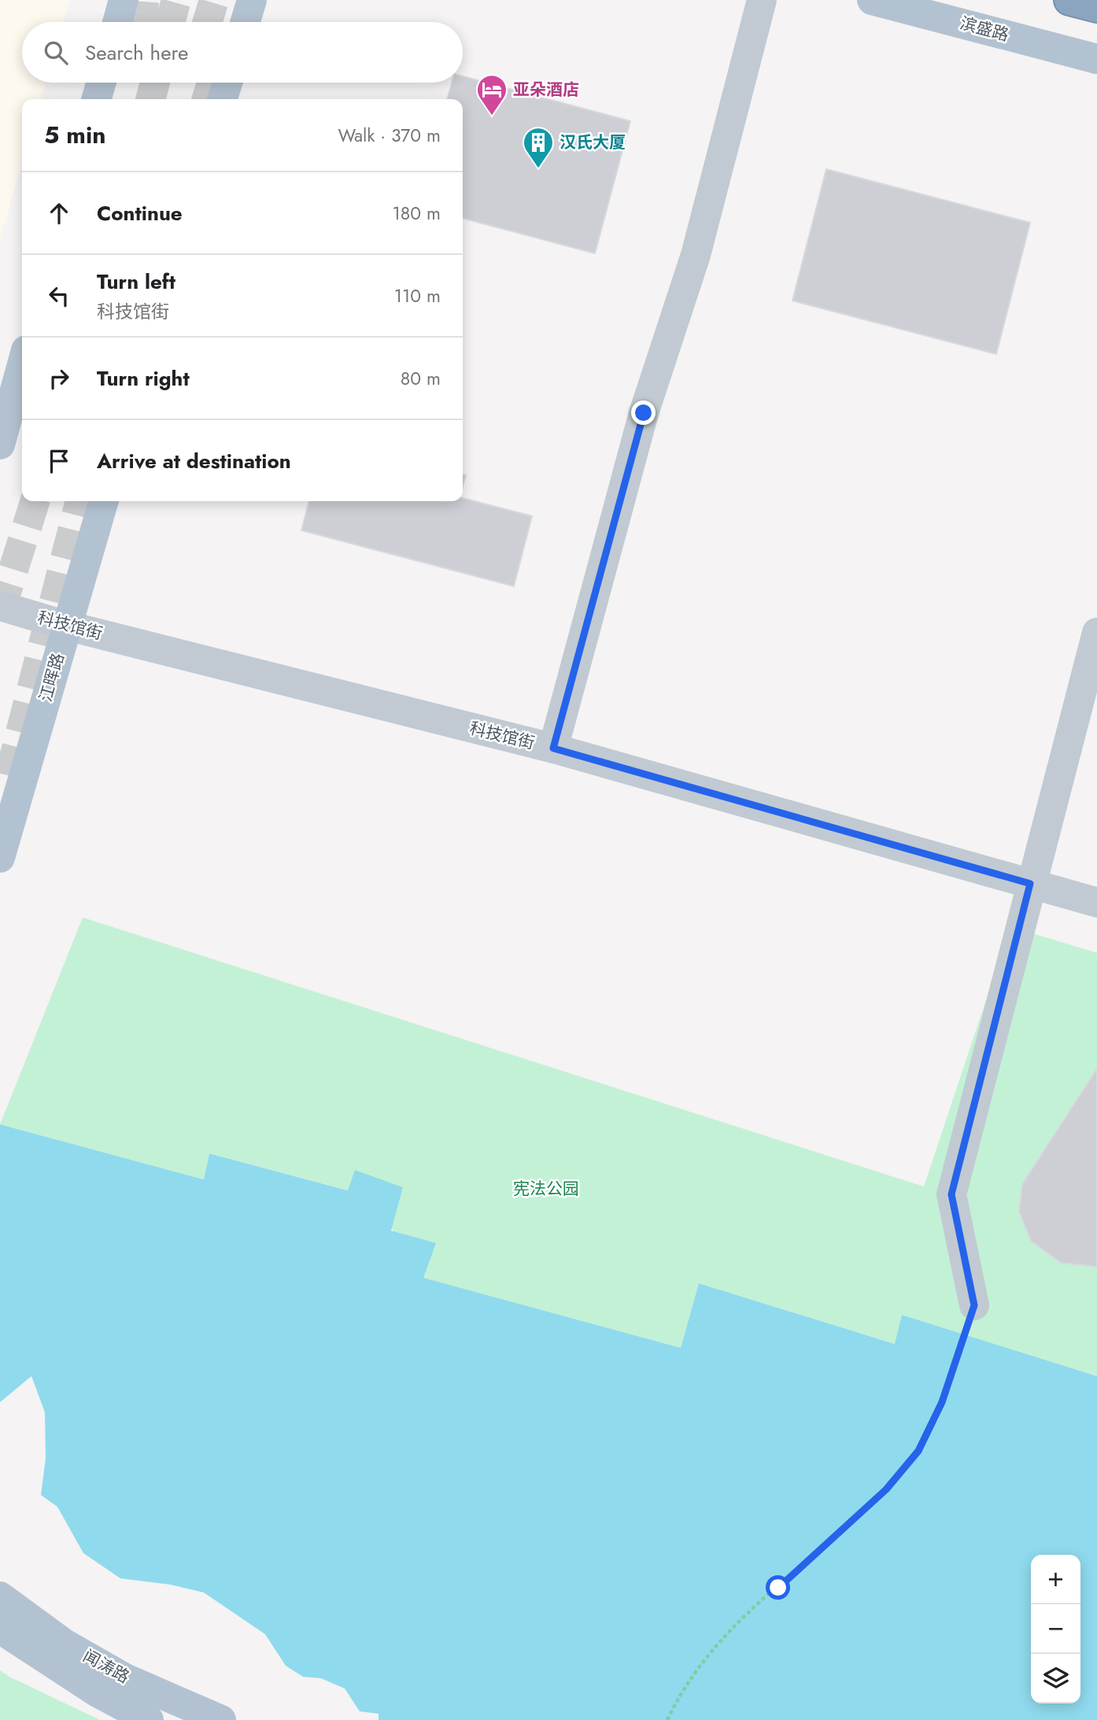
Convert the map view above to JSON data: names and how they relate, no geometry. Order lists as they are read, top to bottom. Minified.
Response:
{"streets":{"main road":["滨盛路","江晖路","闻涛路"],"street":["科技馆街"]},"crossings":[["科技馆街","江晖路"]],"parks":["宪法公园"],"places":{"hotel":["亚朵酒店"],"building":["汉氏大厦"]},"page":{"search":"Search here","heading":["5 min","Walk · 370 m"],"list":[["Continue","180 m"],["Turn left","科技馆街","110 m"],["Turn right","80 m"],"Arrive at destination"],"map_buttons":["+","−"]}}
